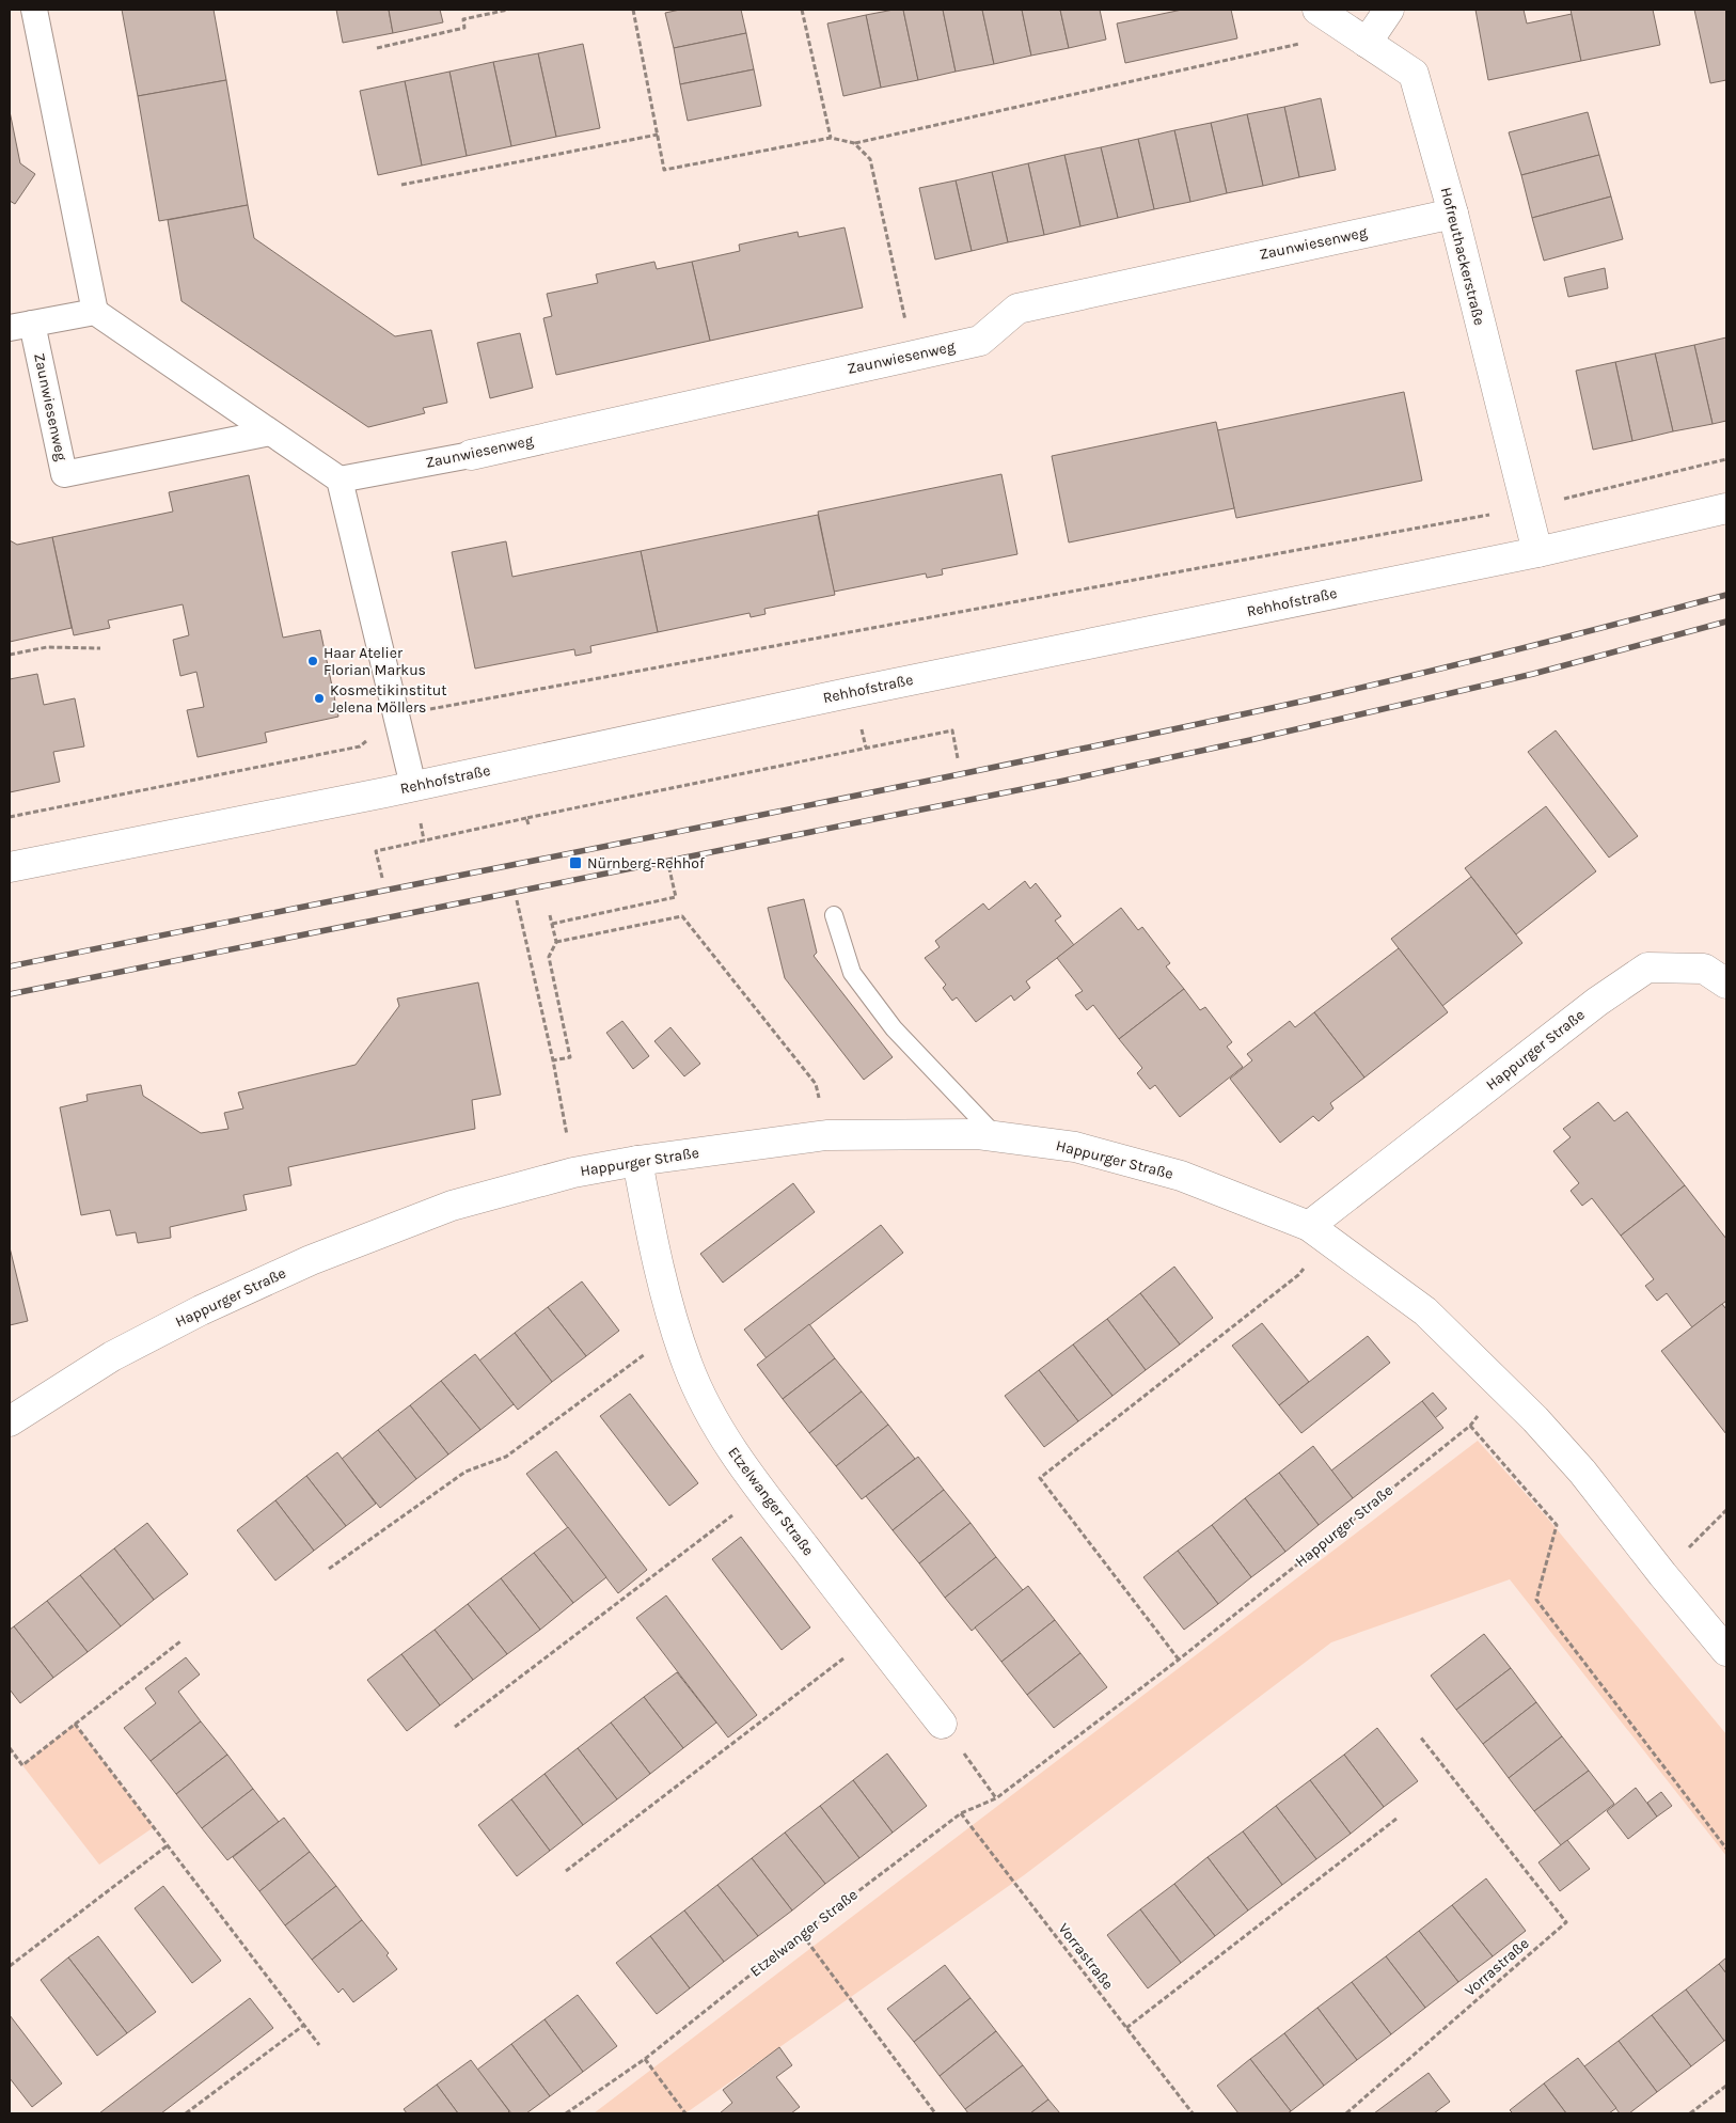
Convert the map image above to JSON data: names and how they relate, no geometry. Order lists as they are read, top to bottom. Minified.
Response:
{"streets":{"street":["Zaunwiesenweg","Hofreuthackerstraße","Rehhofstraße","Happurger Straße","Etzelwanger Straße"],"path":["Vorrastraße"]},"crossings":[["Zaunwiesenweg","Hofreuthackerstraße"],["Hofreuthackerstraße","Rehhofstraße"],["Happurger Straße","Etzelwanger Straße"],["Etzelwanger Straße","Vorrastraße"]],"places":{"other":["Haar Atelier Florian Markus","Kosmetikinstitut Jelena Möllers"],"transit":["Nürnberg-Rehhof"]}}
